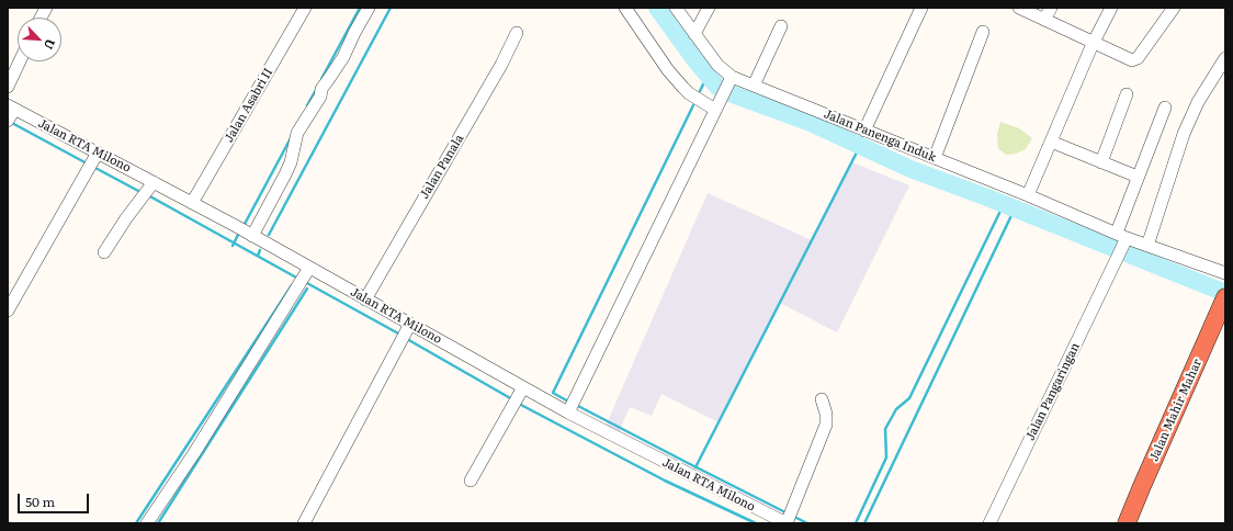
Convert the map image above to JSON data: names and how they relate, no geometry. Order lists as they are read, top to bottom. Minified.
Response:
{"streets":{"highway":["Jalan Mahir Mahar"],"street":["Jalan Asabri II","Jalan Panenga Induk","Jalan RTA Milono","Jalan Panala","Jalan Pangaringan"]},"crossings":[["Jalan Asabri II","Jalan RTA Milono"],["Jalan Panenga Induk","Jalan Pangaringan"],["Jalan RTA Milono","Jalan Panala"]],"scale_bar":"50 m","north":"bottom right"}
